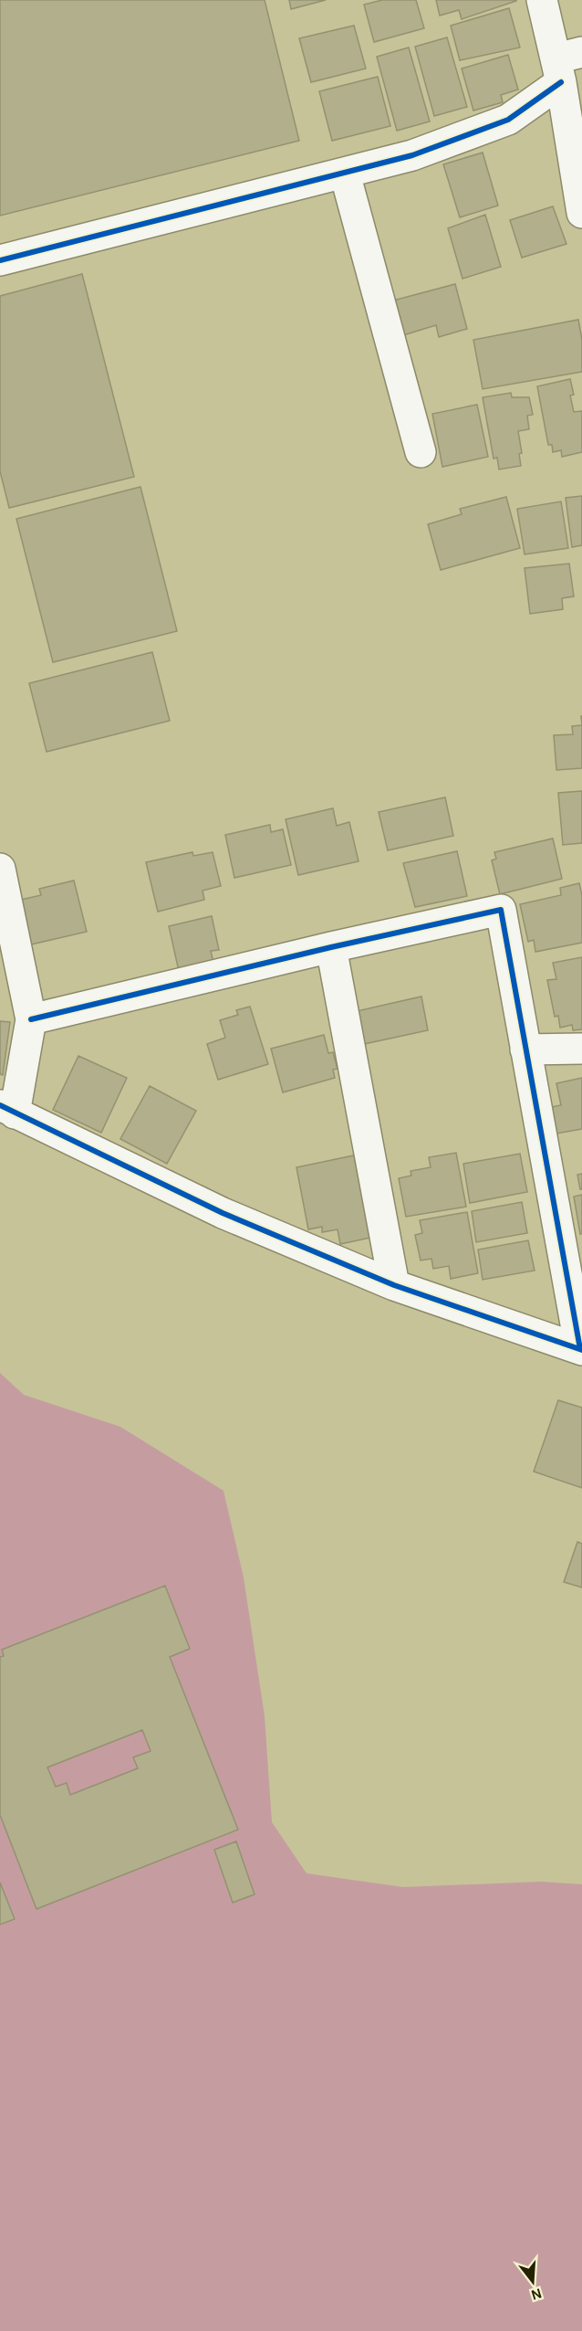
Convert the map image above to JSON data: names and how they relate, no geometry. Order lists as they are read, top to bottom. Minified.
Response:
{"north":"bottom"}
